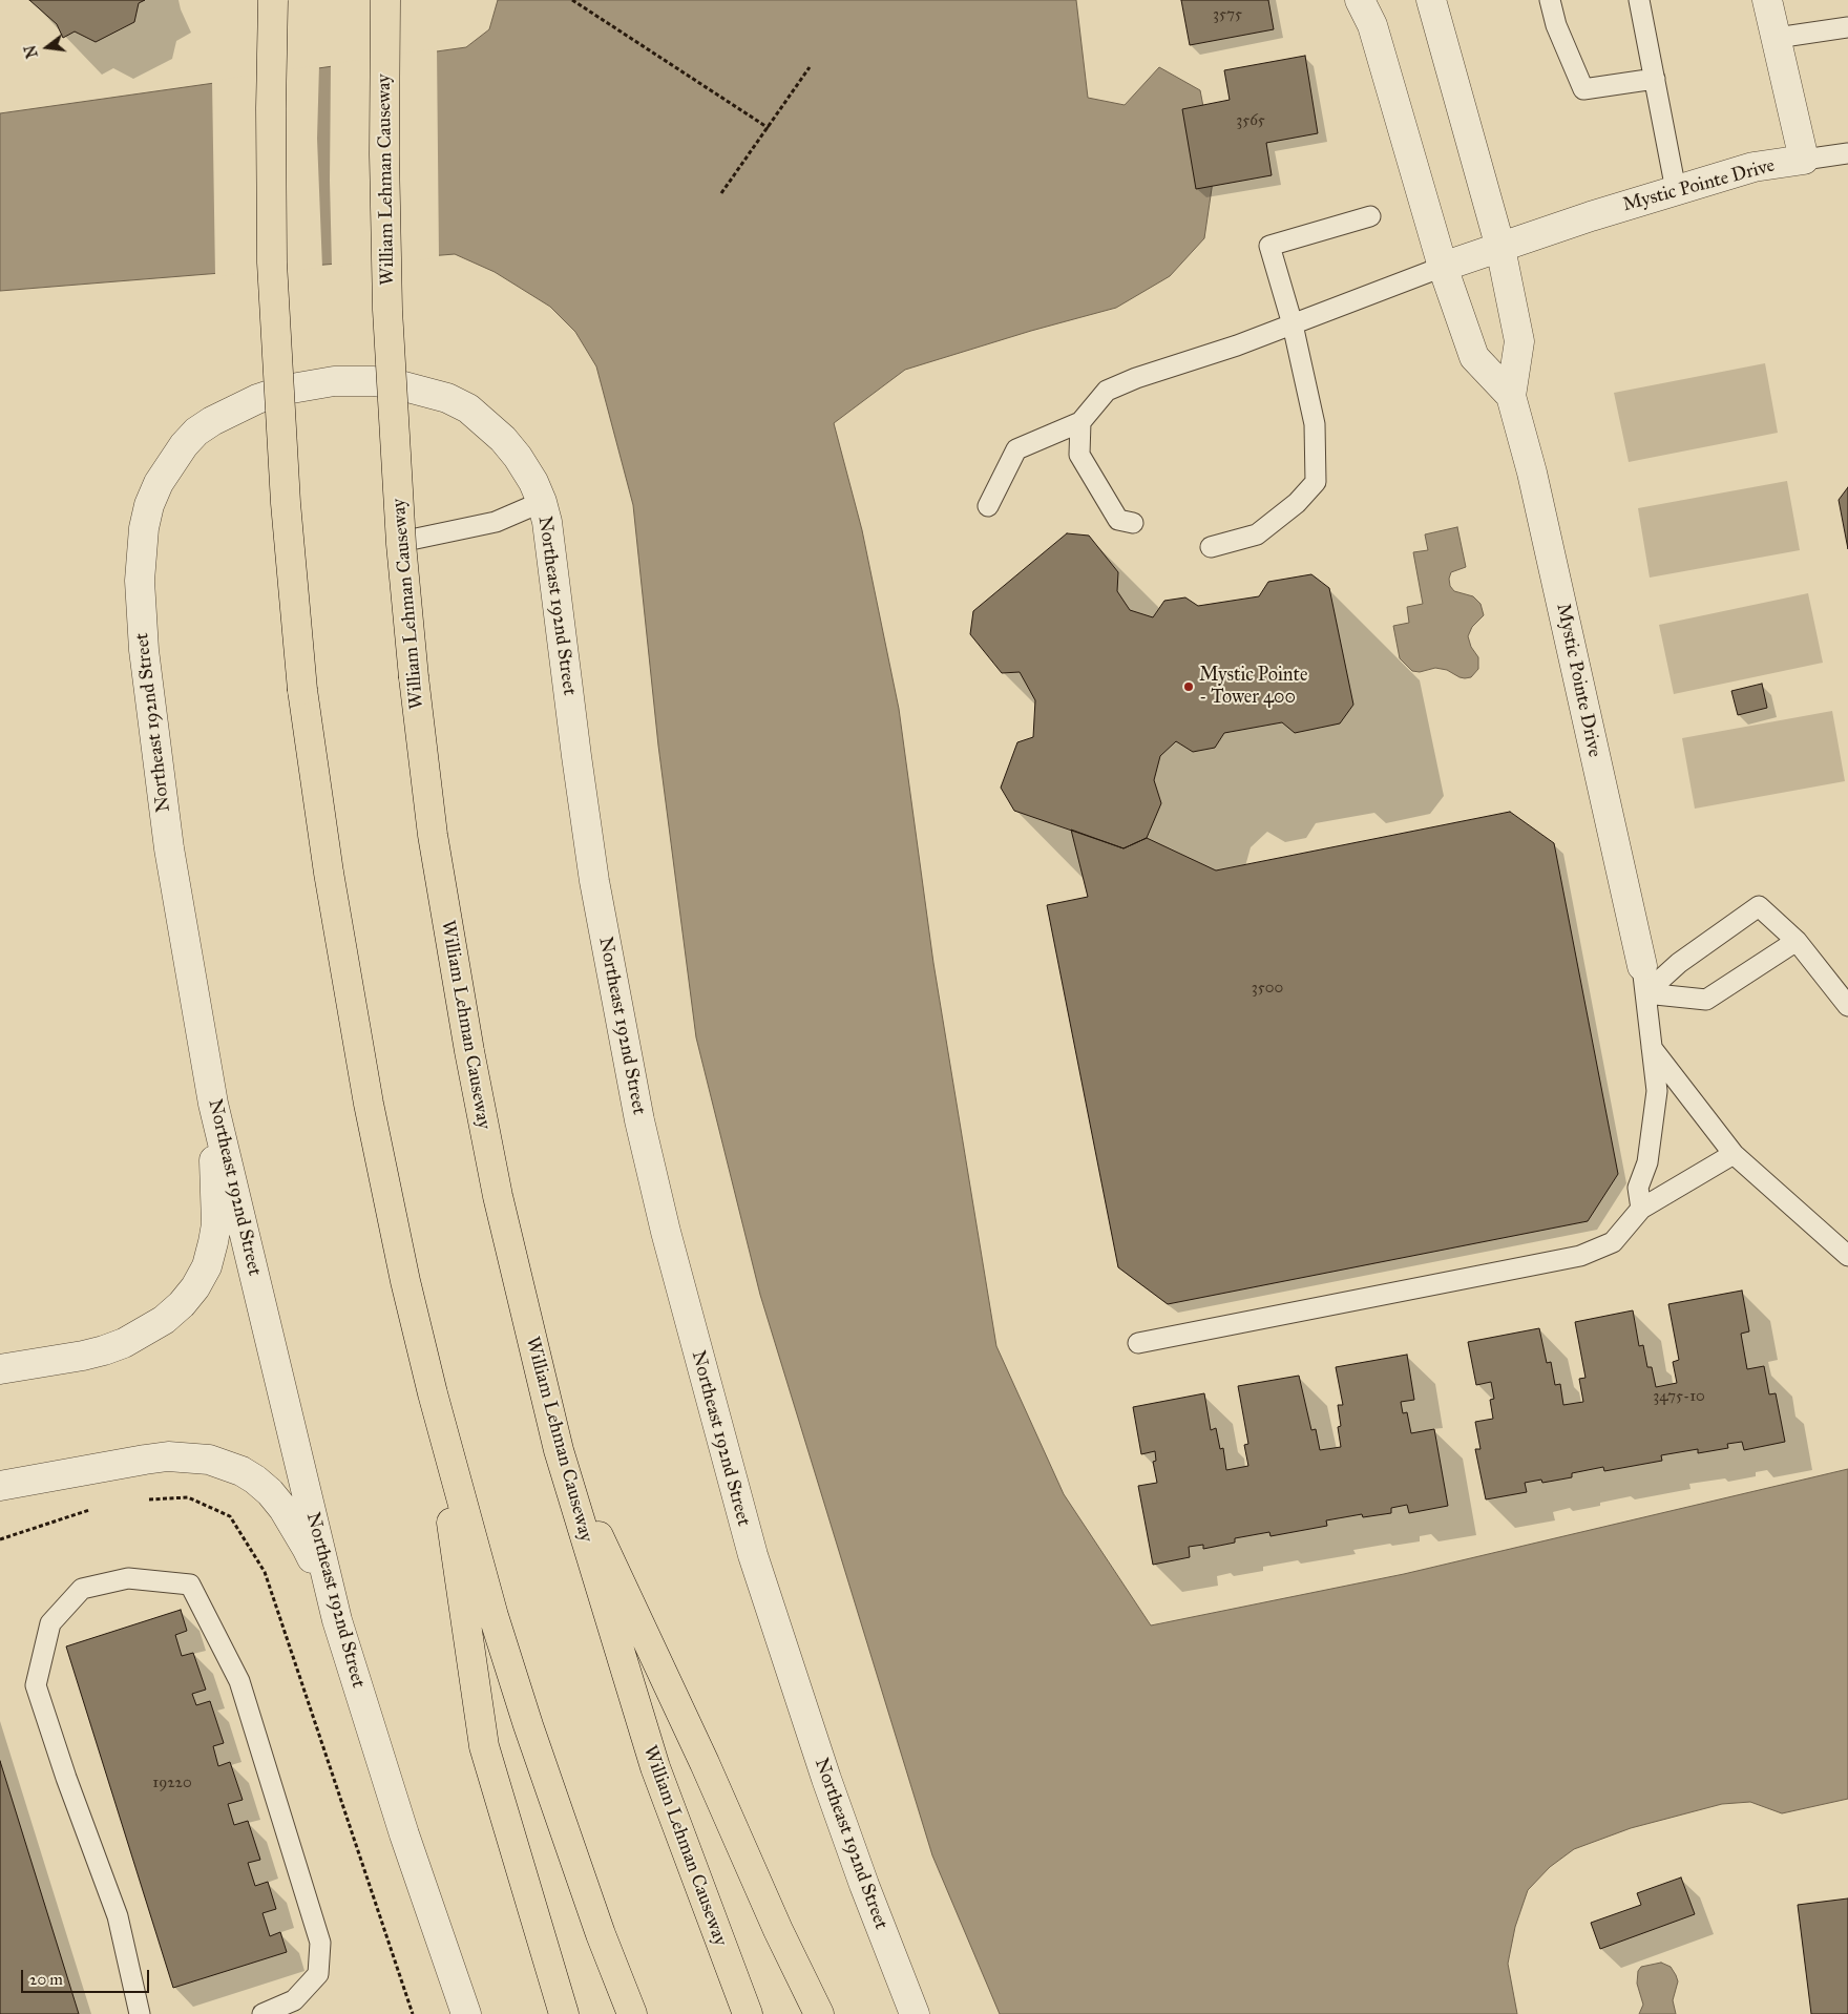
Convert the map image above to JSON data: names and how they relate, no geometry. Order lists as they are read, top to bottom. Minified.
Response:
{"streets":{"highway":["William Lehman Causeway"],"street":["Mystic Pointe Drive","Northeast 192nd Street"]},"places":["Mystic Pointe - Tower 400"],"house_numbers":["3575","3565","3500","3475-10","19220"],"scale_bar":"20 m","north":"left"}
